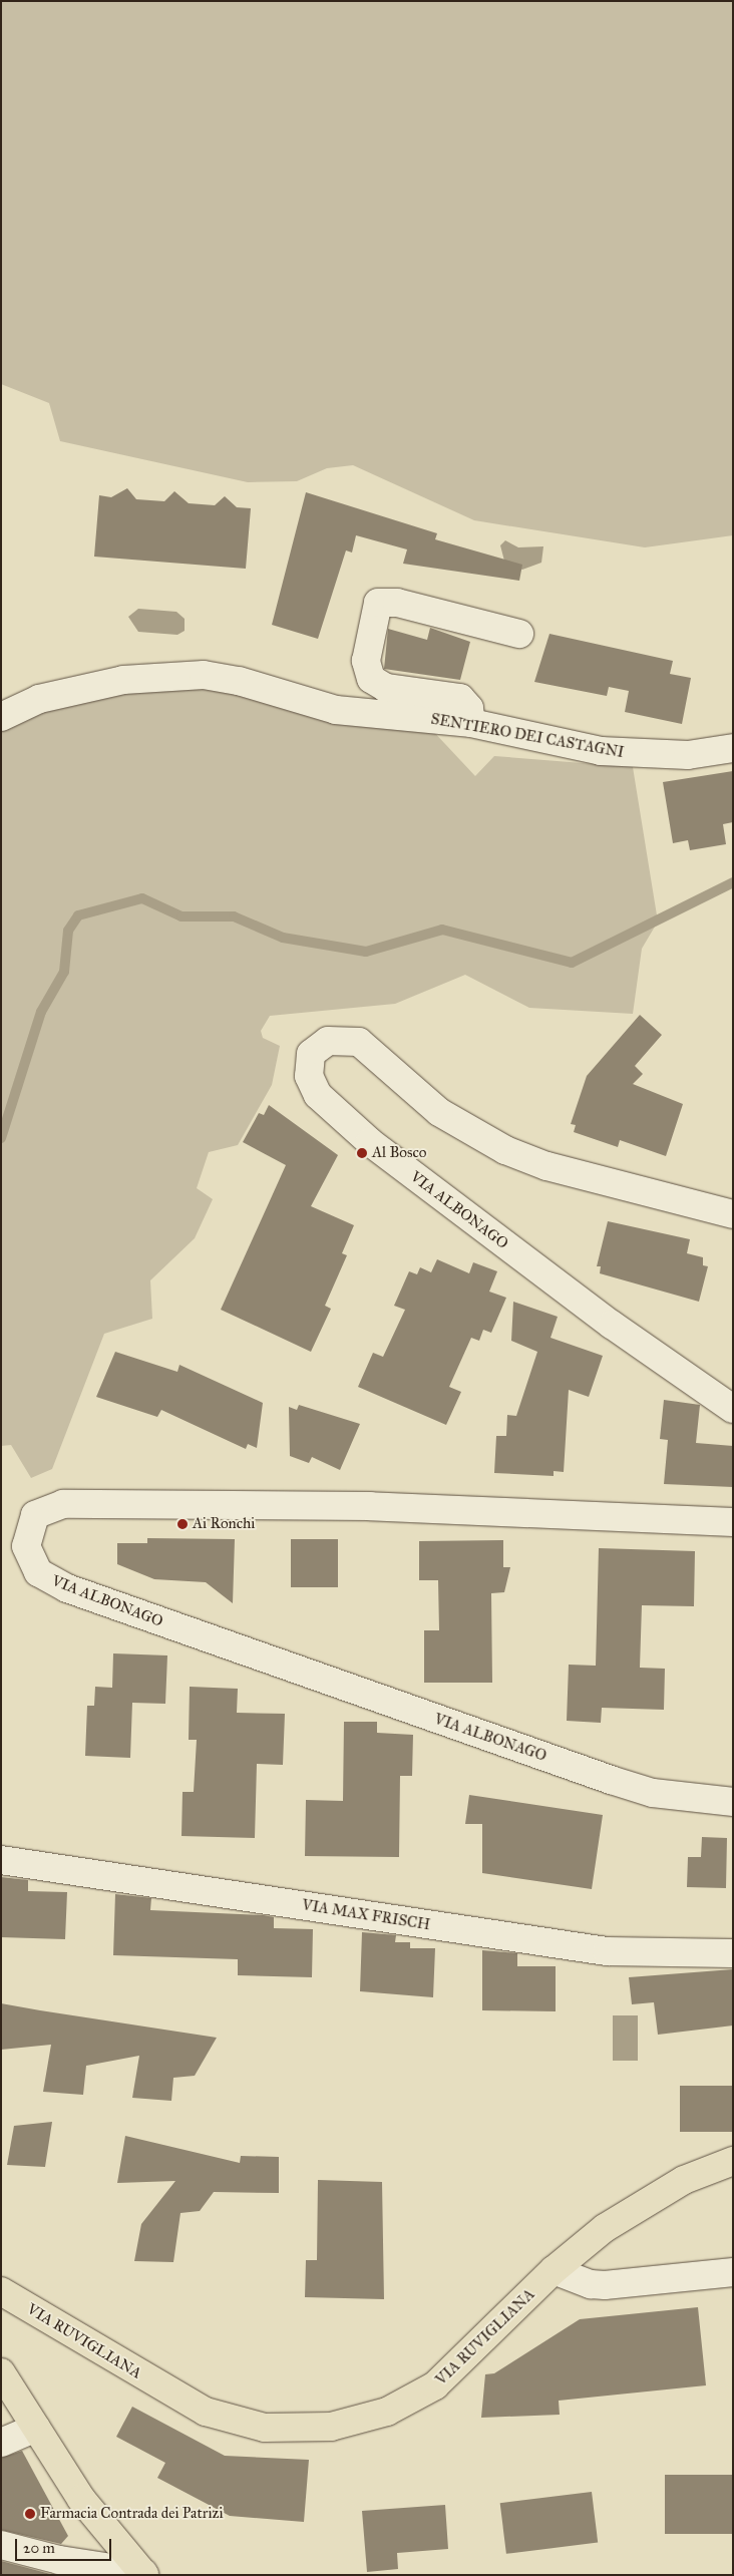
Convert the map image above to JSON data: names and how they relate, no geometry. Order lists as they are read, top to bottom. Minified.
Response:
{"streets":{"main road":["VIA RUVIGLIANA"],"street":["SENTIERO DEI CASTAGNI","VIA ALBONAGO","VIA MAX FRISCH"]},"places":["Al Bosco","Ai Ronchi","Farmacia Contrada dei Patrizi"],"scale_bar":"20 m"}
